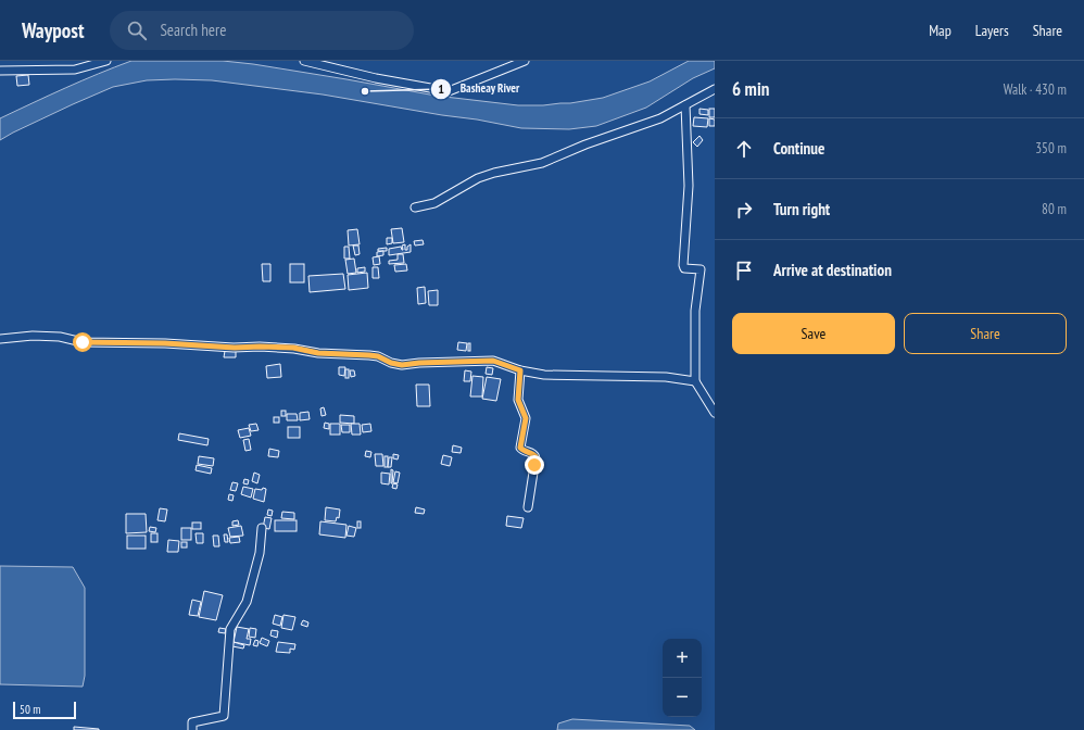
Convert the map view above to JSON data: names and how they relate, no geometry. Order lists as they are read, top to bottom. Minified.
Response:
{"places":["Basheay River"],"scale_bar":"50 m","page":{"header":"Waypost","search":"Search here","nav":["Map","Layers","Share"],"heading":["6 min","Walk · 430 m"],"list":[["Continue","350 m"],["Turn right","80 m"],"Arrive at destination"],"buttons":["Save","Share"],"map_buttons":["+","−"],"scale":"50 m"}}
